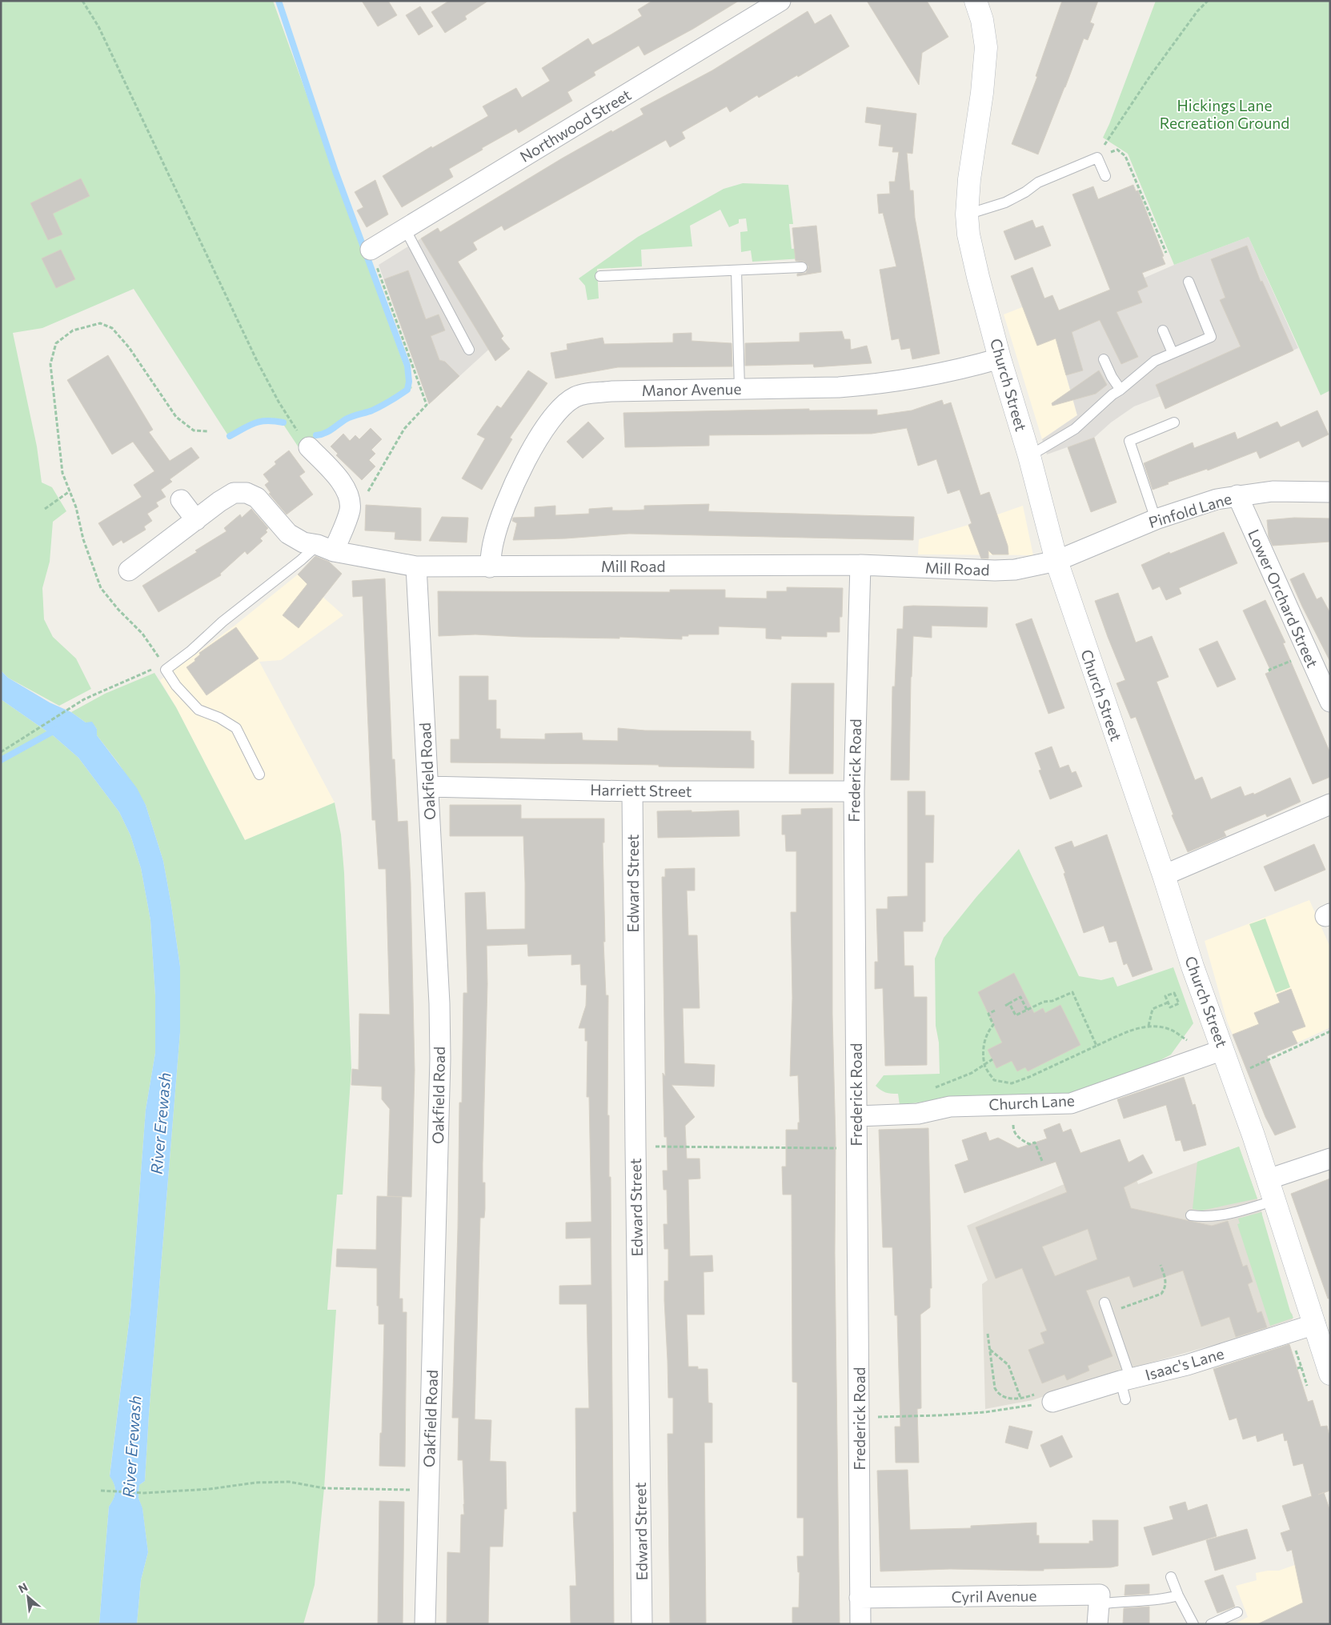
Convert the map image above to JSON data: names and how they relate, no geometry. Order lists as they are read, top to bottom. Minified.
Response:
{"streets":{"main road":["Church Street"],"street":["Northwood Street","Manor Avenue","Pinfold Lane","Mill Road","Lower Orchard Street","Frederick Road","Oakfield Road","Harriett Street","Edward Street","Church Lane","Isaac's Lane","Cyril Avenue"]},"crossings":[["Church Street","Manor Avenue"],["Church Street","Pinfold Lane"],["Church Street","Mill Road"],["Church Street","Church Lane"],["Church Street","Isaac's Lane"],["Manor Avenue","Mill Road"],["Pinfold Lane","Mill Road"],["Pinfold Lane","Lower Orchard Street"],["Mill Road","Frederick Road"],["Mill Road","Oakfield Road"],["Frederick Road","Harriett Street"],["Frederick Road","Church Lane"],["Frederick Road","Cyril Avenue"],["Oakfield Road","Harriett Street"],["Harriett Street","Edward Street"]],"water":["River Erewash"],"parks":["Hickings Lane Recreation Ground"],"north":"top left"}
